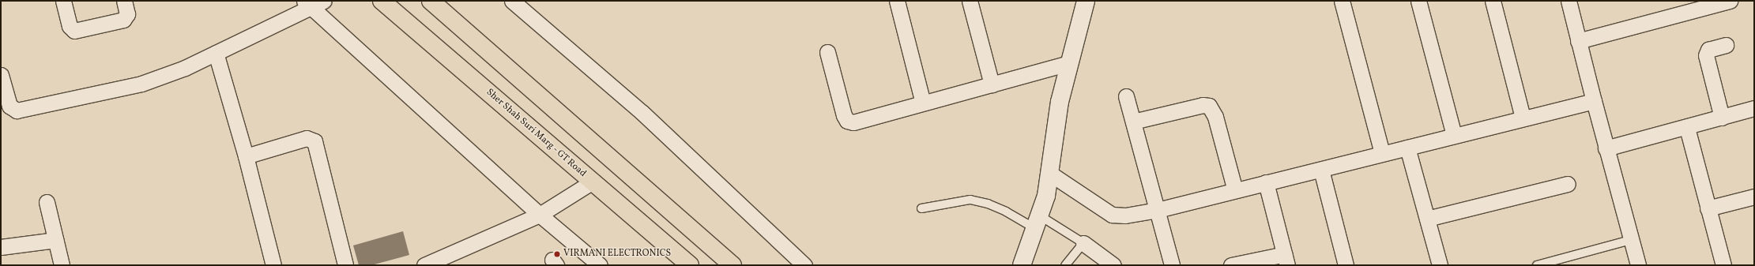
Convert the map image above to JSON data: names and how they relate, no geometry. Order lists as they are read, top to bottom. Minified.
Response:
{"streets":{"main road":["Sher Shah Suri Marg - GT Road"]},"places":["VIRMANI ELECTRONICS"]}
